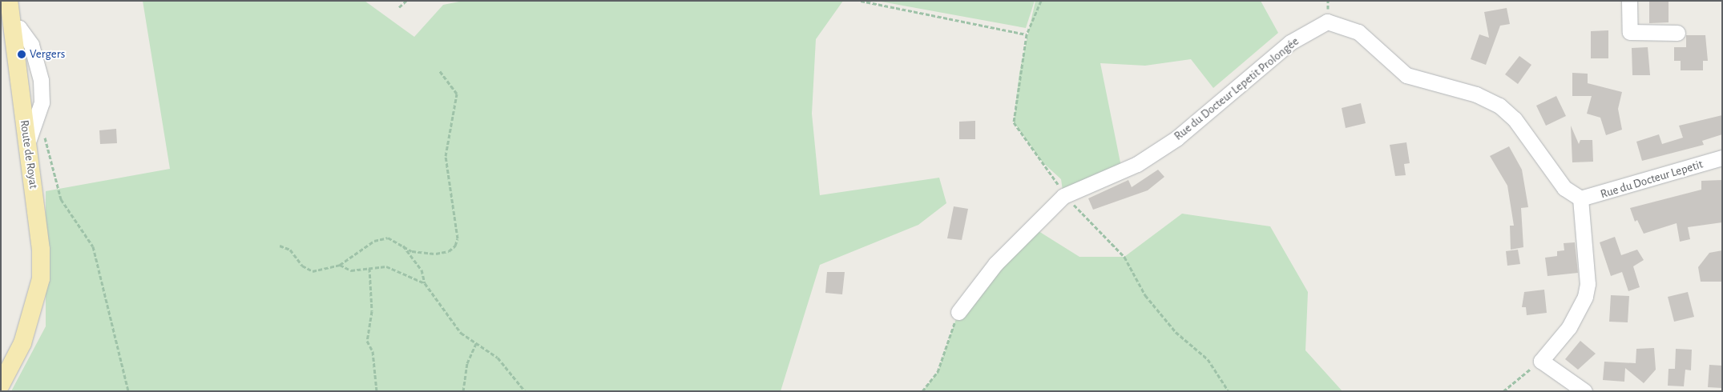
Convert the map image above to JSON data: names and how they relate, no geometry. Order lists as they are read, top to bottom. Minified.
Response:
{"streets":{"main road":["Route de Royat"],"street":["Rue du Docteur Lepetit Prolongée","Rue du Docteur Lepetit"]},"crossings":[["Rue du Docteur Lepetit Prolongée","Rue du Docteur Lepetit"]],"places":["Vergers"]}
